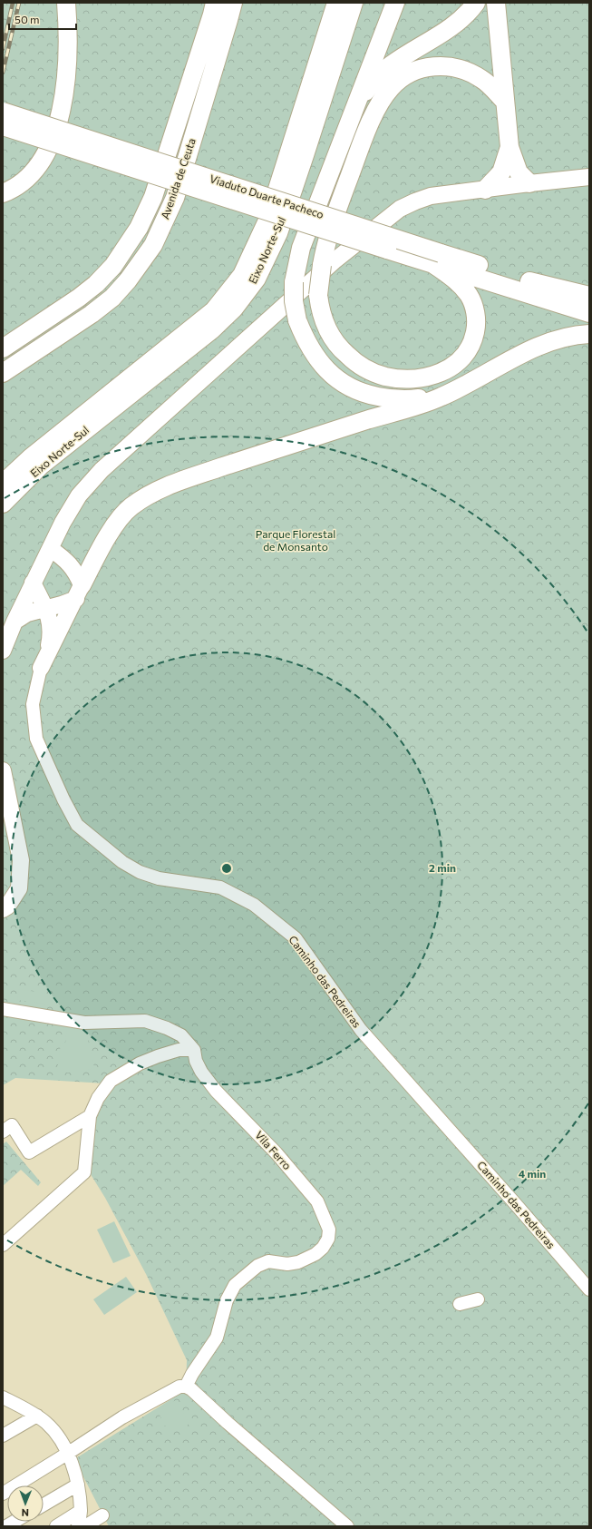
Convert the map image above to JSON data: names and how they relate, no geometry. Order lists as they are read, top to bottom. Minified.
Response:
{"streets":{"highway":["Avenida de Ceuta","Viaduto Duarte Pacheco","Eixo Norte-Sul"],"street":["Caminho das Pedreiras","Vila Ferro"]},"parks":["Parque Florestal de Monsanto"],"scale_bar":"50 m","north":"bottom","rings":["2 min","4 min"]}
